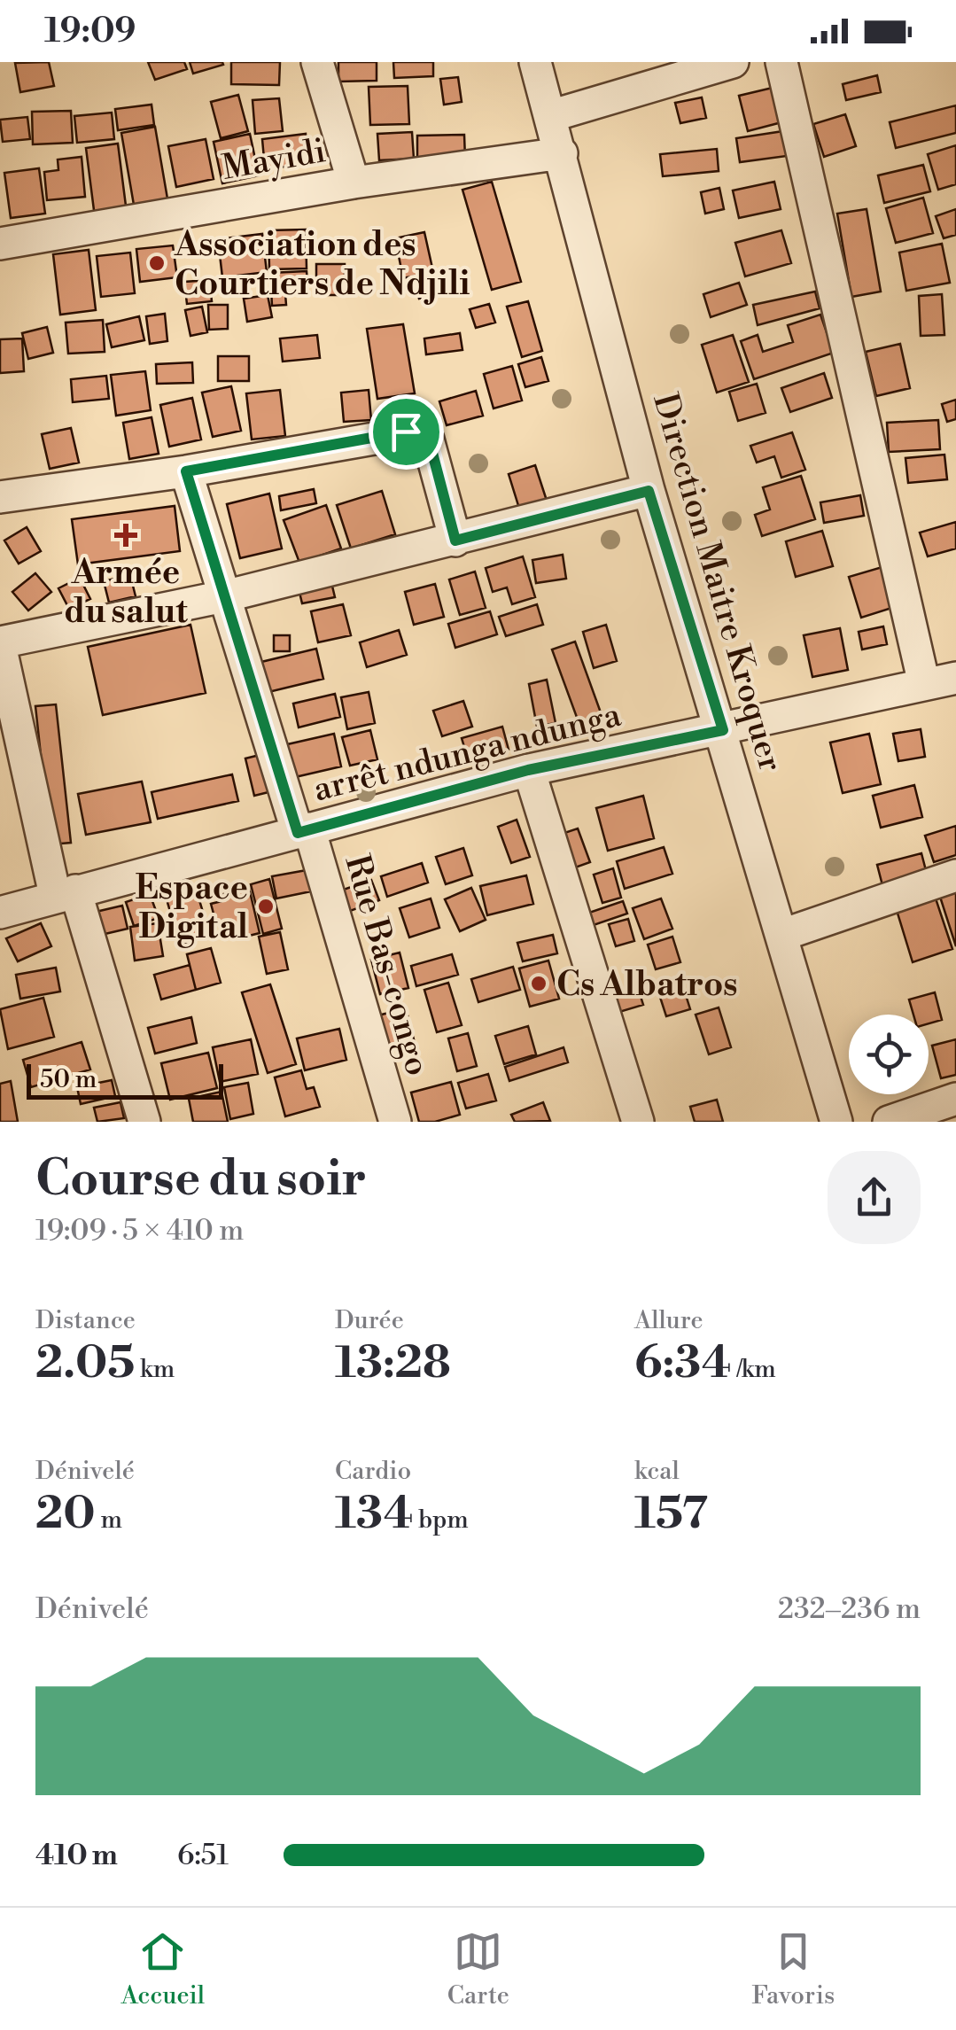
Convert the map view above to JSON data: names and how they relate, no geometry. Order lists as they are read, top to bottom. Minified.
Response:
{"streets":{"street":["Mayidi","Direction Maitre Kroquer","arrêt ndunga ndunga","Rue Bas-congo"]},"crossings":[["Mayidi","Direction Maitre Kroquer"],["Direction Maitre Kroquer","arrêt ndunga ndunga"],["arrêt ndunga ndunga","Rue Bas-congo"]],"places":{"other":["Association des Courtiers de Ndjili","Espace Digital","Cs Albatros"],"health":["Armée du salut"]},"scale_bar":"50 m","page":{"status":"19:09","scale":"50 m","heading":["Course du soir","19:09 · 5 × 410 m"],"stats":[["Distance","2.05 km"],["Durée","13:28"],["Allure","6:34 /km"],["Dénivelé","20 m"],["Cardio","134 bpm"],["kcal","157"]],"chart":["Dénivelé","232–236 m"],"list":[{"name":"410 m","note":"6:51"}],"tabs":["Accueil","Carte","Favoris"]}}
